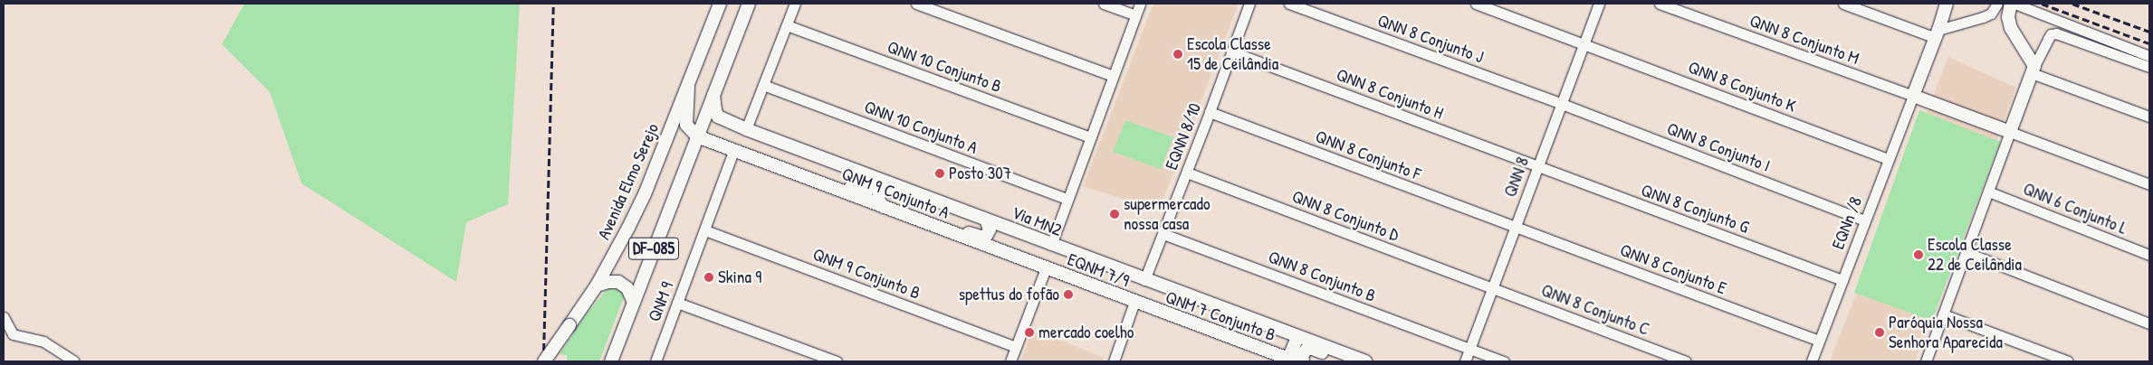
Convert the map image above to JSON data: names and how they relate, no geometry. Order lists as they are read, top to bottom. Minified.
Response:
{"streets":{"main road":["Avenida Elmo Serejo","QNM 9 Conjunto A","Via MN2","DF-085","EQNM 7/9","QNM 7 Conjunto B"],"street":["QNN 8 Conjunto J","QNN 8 Conjunto M","QNN 10 Conjunto B","QNN 8 Conjunto K","QNN 8 Conjunto H","QNN 10 Conjunto A","EQNN 8/10","QNN 8 Conjunto I","QNN 8 Conjunto F","QNN 8","QNN 8 Conjunto G","QNN 6 Conjunto L","QNN 8 Conjunto D","EQNn /8","QNN 8 Conjunto E","QNM 9 Conjunto B","QNN 8 Conjunto B","QNM 9","QNN 8 Conjunto C"]},"crossings":[["QNN 8 Conjunto J","QNN 8 Conjunto I"],["QNN 8 Conjunto J","QNN 8"],["QNN 8 Conjunto M","EQNn /8"],["QNN 8 Conjunto K","QNN 8"],["QNN 8 Conjunto K","EQNn /8"],["QNN 8 Conjunto H","EQNN 8/10"],["QNN 8 Conjunto H","QNN 8"],["QNN 8 Conjunto H","QNN 8 Conjunto G"],["EQNN 8/10","QNN 8 Conjunto F"],["EQNN 8/10","QNN 8 Conjunto D"],["EQNN 8/10","Via MN2"],["EQNN 8/10","QNN 8 Conjunto B"],["QNN 8 Conjunto I","QNN 8"],["QNN 8 Conjunto I","EQNn /8"],["QNN 8 Conjunto F","QNN 8"],["QNN 8 Conjunto F","QNN 8 Conjunto E"],["QNN 8","QNN 8 Conjunto G"],["QNN 8","QNN 8 Conjunto D"],["QNN 8","QNN 8 Conjunto E"],["QNN 8","QNN 8 Conjunto B"],["QNN 8","QNN 8 Conjunto C"],["QNM 9 Conjunto A","DF-085"],["QNM 9 Conjunto A","EQNM 7/9"],["QNM 9 Conjunto A","QNM 9"],["QNN 8 Conjunto G","EQNn /8"],["QNN 8 Conjunto D","QNN 8 Conjunto C"],["Via MN2","DF-085"],["EQNn /8","QNN 8 Conjunto E"],["EQNM 7/9","QNM 9 Conjunto B"],["EQNM 7/9","QNM 7 Conjunto B"],["QNM 9 Conjunto B","QNM 9"]],"places":["Escola Classe 15 de Ceilândia","Posto 307","supermercado nossa casa","Escola Classe 22 de Ceilândia","Skina 9","spettus do fofão","mercado coelho","Paróquia Nossa Senhora Aparecida"]}
